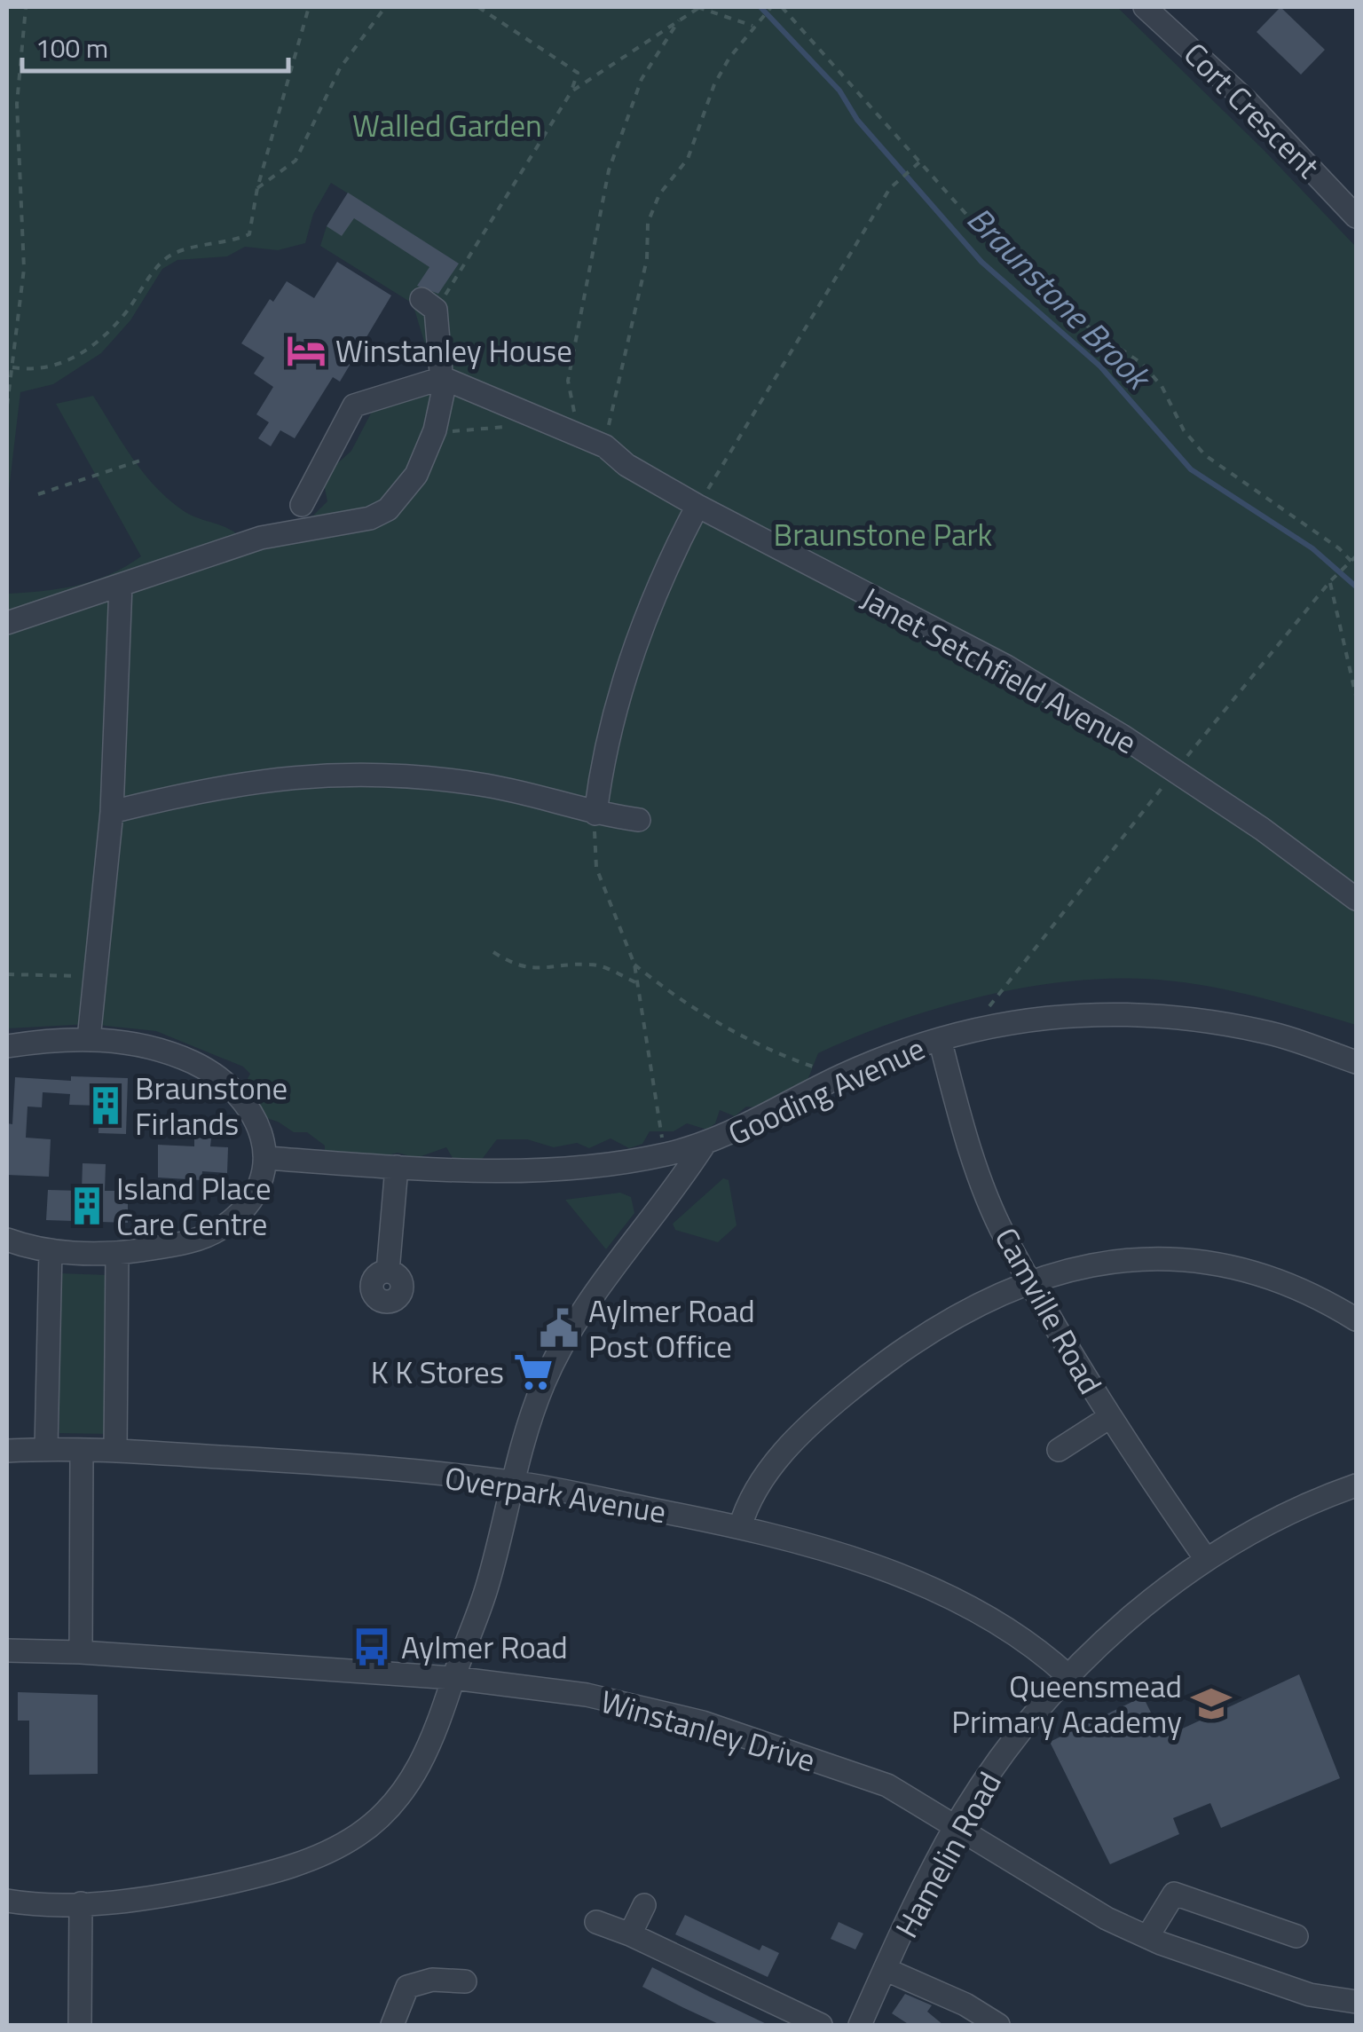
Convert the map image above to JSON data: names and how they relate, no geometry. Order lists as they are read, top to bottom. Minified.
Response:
{"streets":{"street":["Cort Crescent","Janet Setchfield Avenue","Gooding Avenue","Camville Road","Overpark Avenue","Winstanley Drive","Hamelin Road"]},"crossings":[["Gooding Avenue","Camville Road"],["Camville Road","Hamelin Road"],["Overpark Avenue","Hamelin Road"],["Winstanley Drive","Hamelin Road"]],"water":["Braunstone Brook"],"parks":["Walled Garden","Braunstone Park"],"places":{"hotel":["Winstanley House"],"building":["Braunstone Firlands","Island Place Care Centre"],"public building":["Aylmer Road Post Office"],"supermarket":["K K Stores"],"bus stop":["Aylmer Road"],"school or university":["Queensmead Primary Academy"]},"scale_bar":"100 m"}
